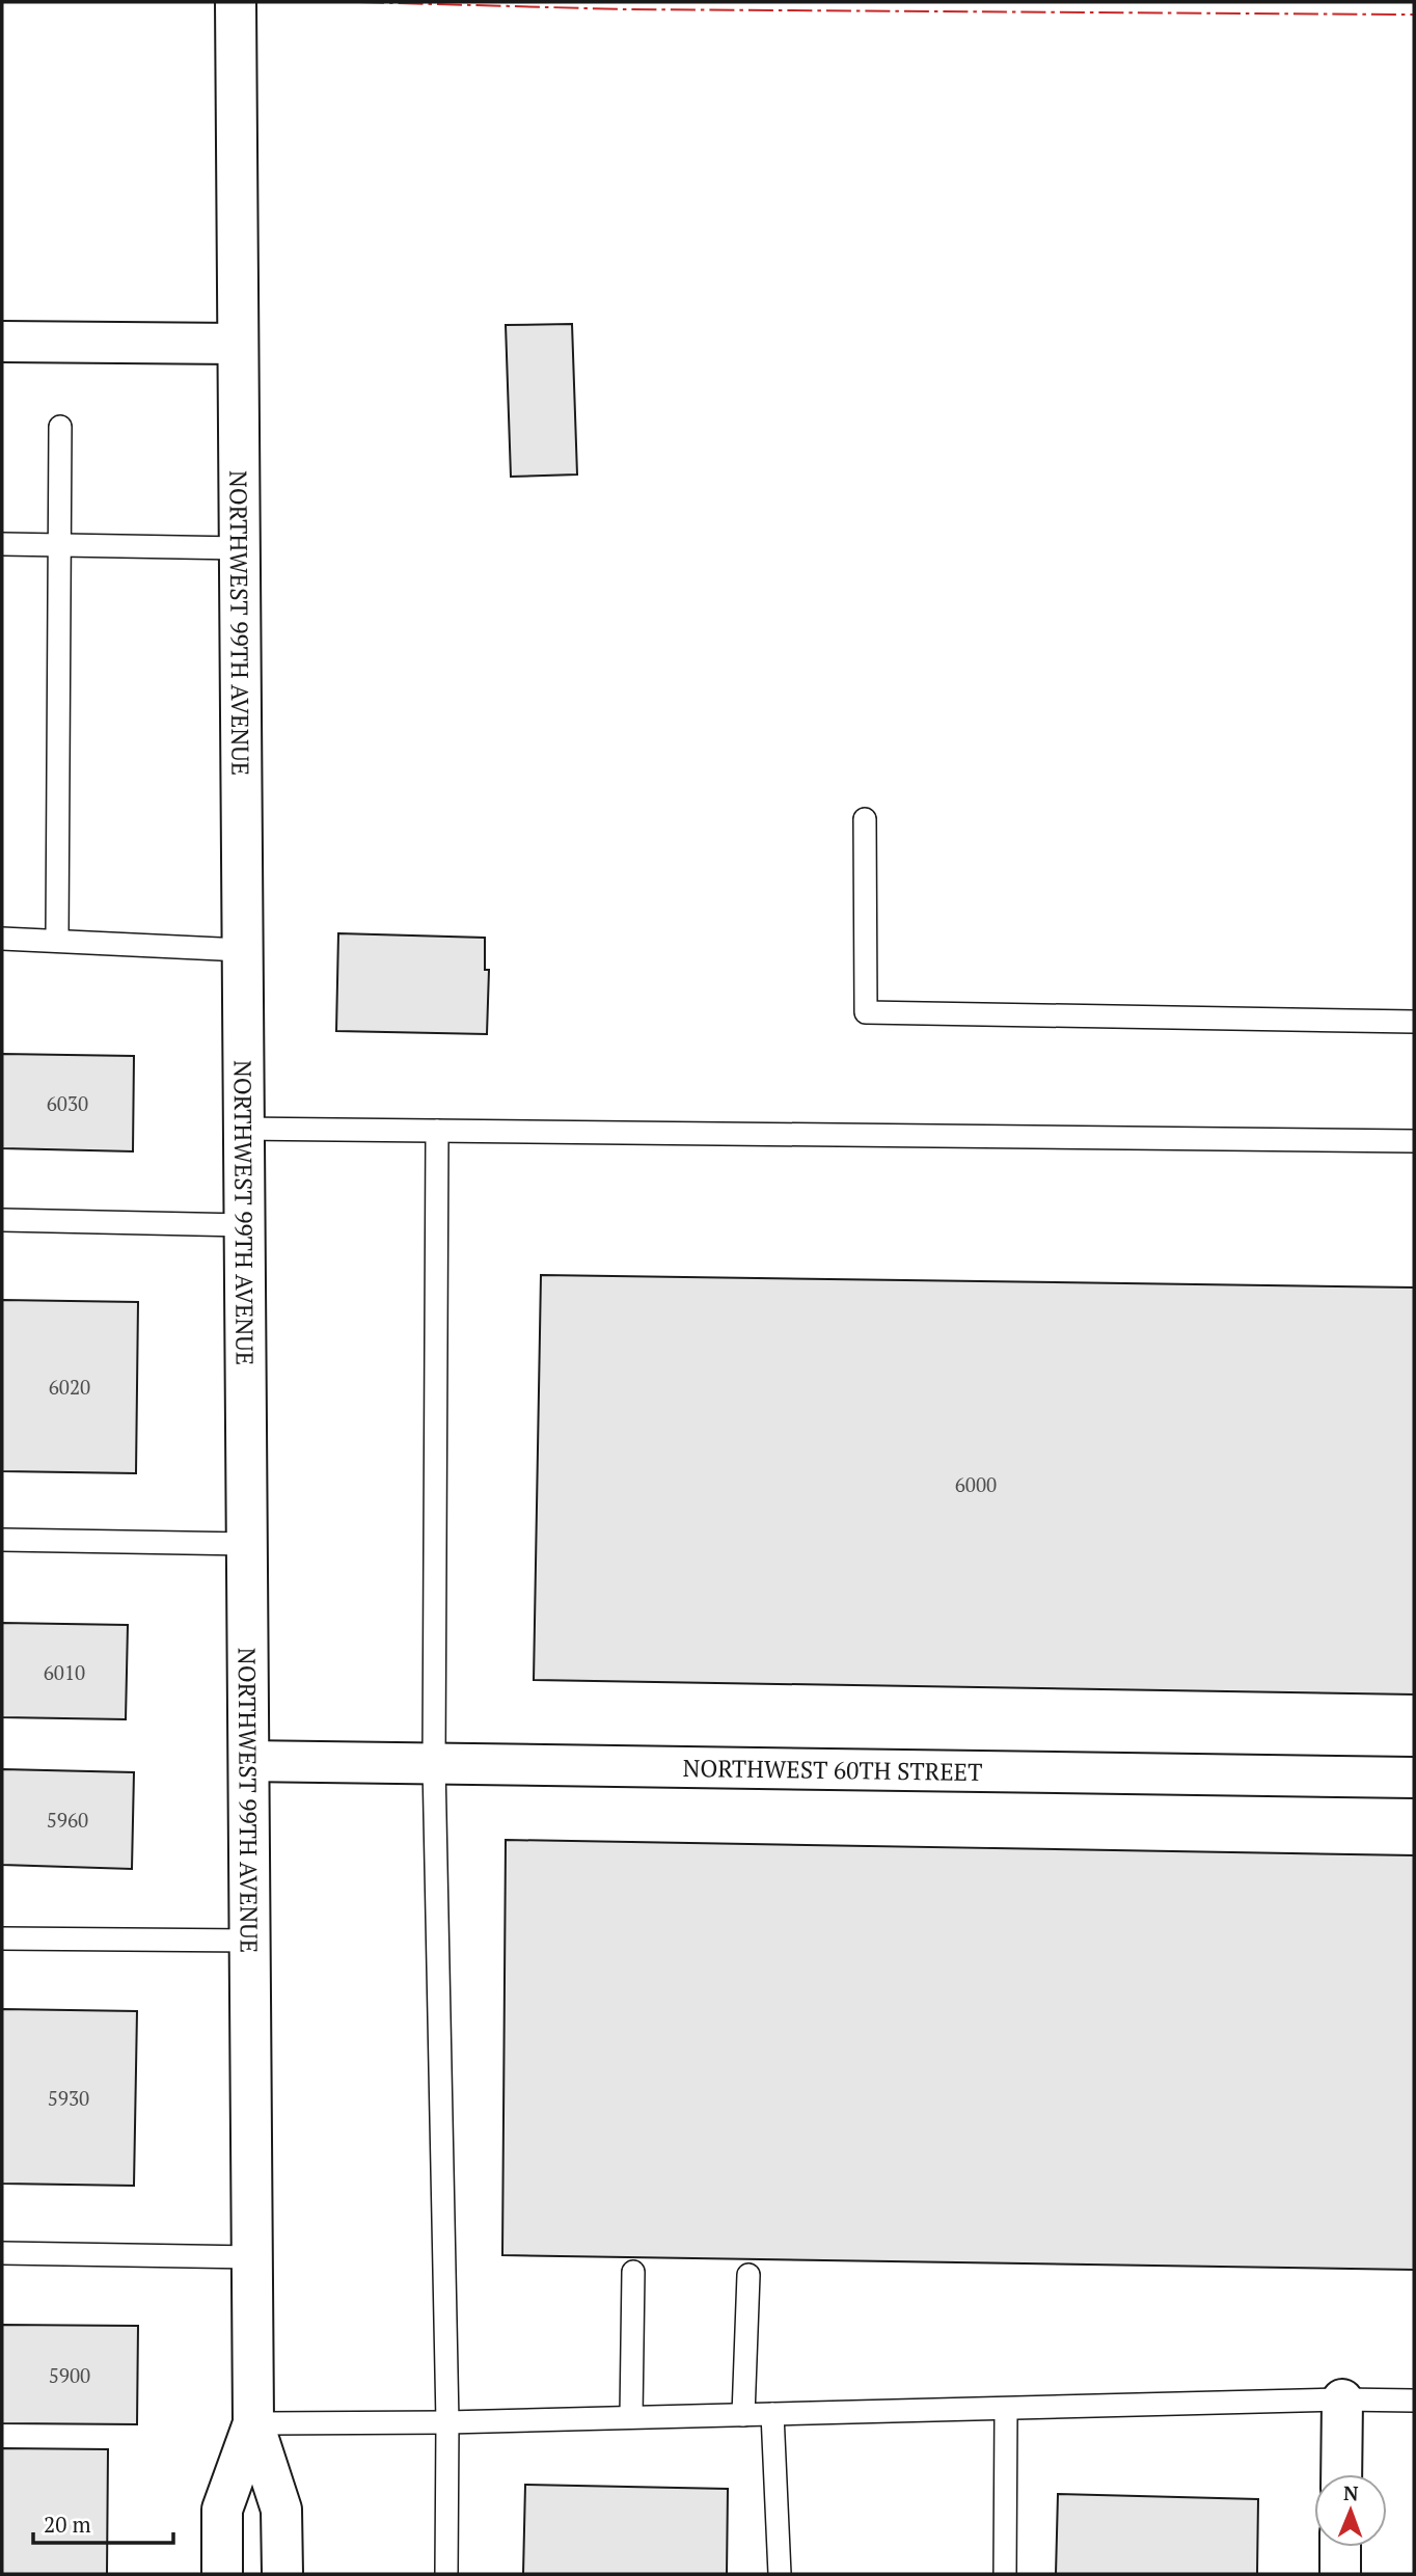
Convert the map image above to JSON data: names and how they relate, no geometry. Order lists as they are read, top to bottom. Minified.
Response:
{"streets":{"street":["NORTHWEST 99TH AVENUE","NORTHWEST 60TH STREET"]},"crossings":[["NORTHWEST 99TH AVENUE","NORTHWEST 60TH STREET"]],"house_numbers":["6030","6020","6000","6010","5960","5930","5900"],"scale_bar":"20 m","north":"top"}
